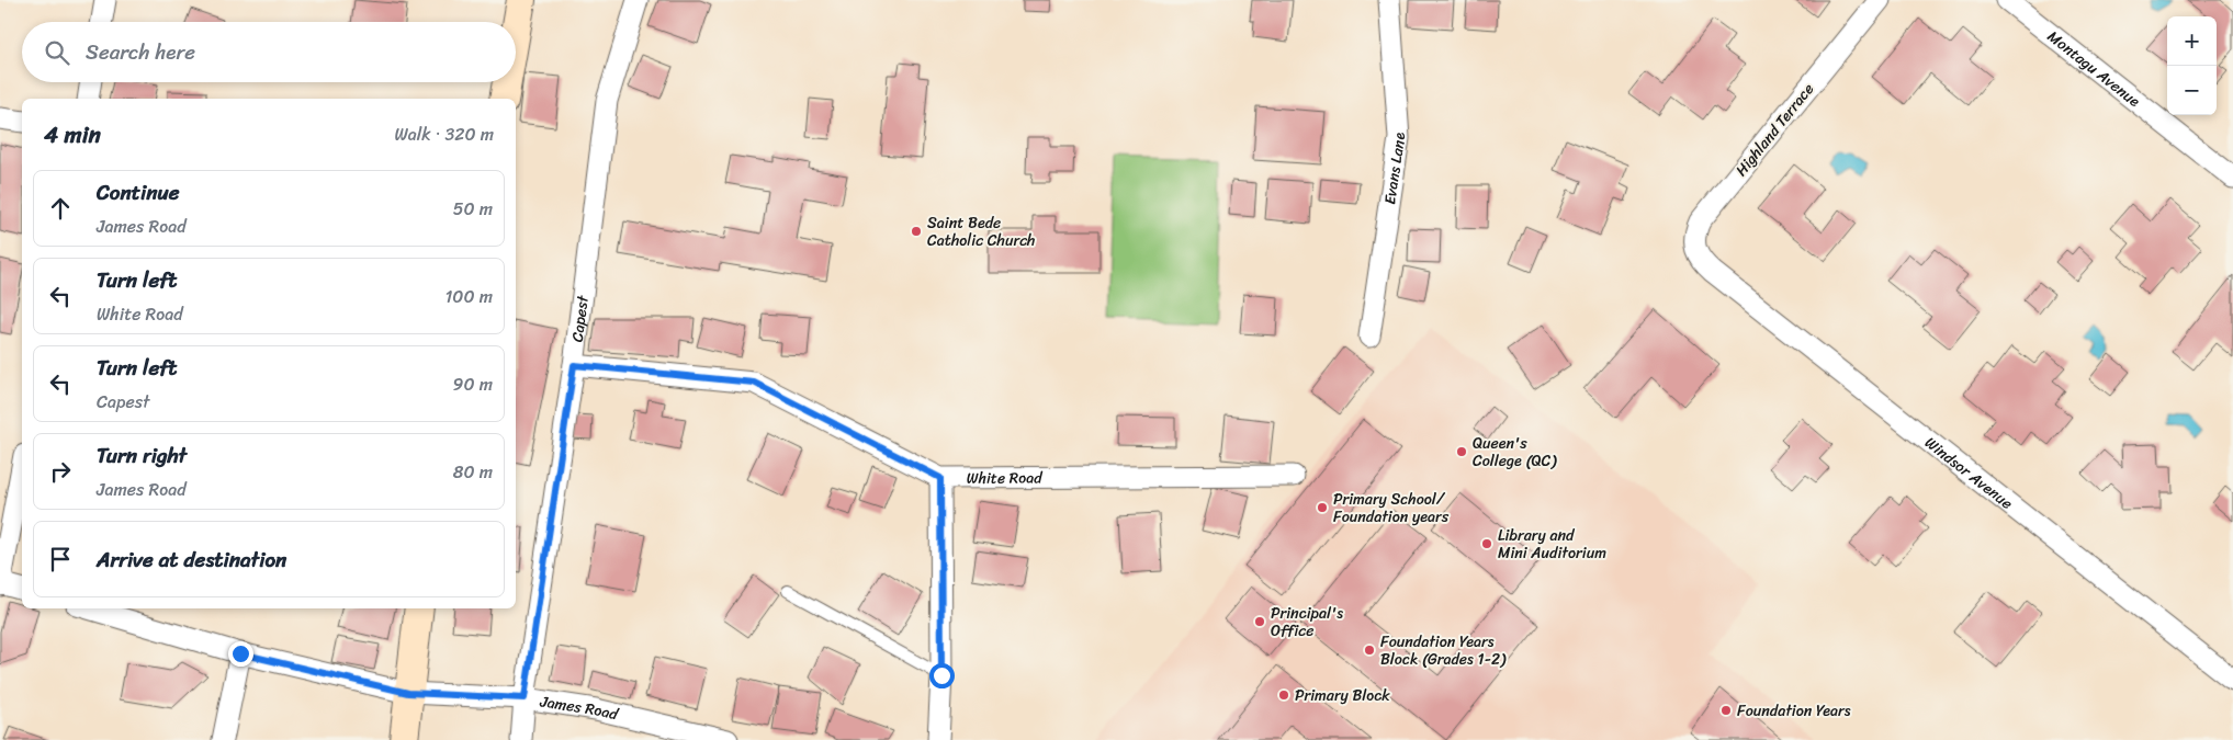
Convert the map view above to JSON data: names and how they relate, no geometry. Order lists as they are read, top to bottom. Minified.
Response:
{"streets":{"street":["Montagu Avenue","Highland Terrace","Evans Lane","Capest","Windsor Avenue","White Road","James Road"]},"crossings":[["Highland Terrace","Windsor Avenue"],["Capest","White Road"],["Capest","James Road"]],"places":["Saint Bede Catholic Church","Queen's College (QC)","Primary School/ Foundation years","Library and Mini Auditorium","Principal's Office","Foundation Years Block (Grades 1-2)","Primary Block","Foundation Years"],"page":{"map_buttons":["+","−"],"search":"Search here","heading":["4 min","Walk · 320 m"],"list":[["Continue","James Road","50 m"],["Turn left","White Road","100 m"],["Turn left","Capest","90 m"],["Turn right","James Road","80 m"],"Arrive at destination"]}}
